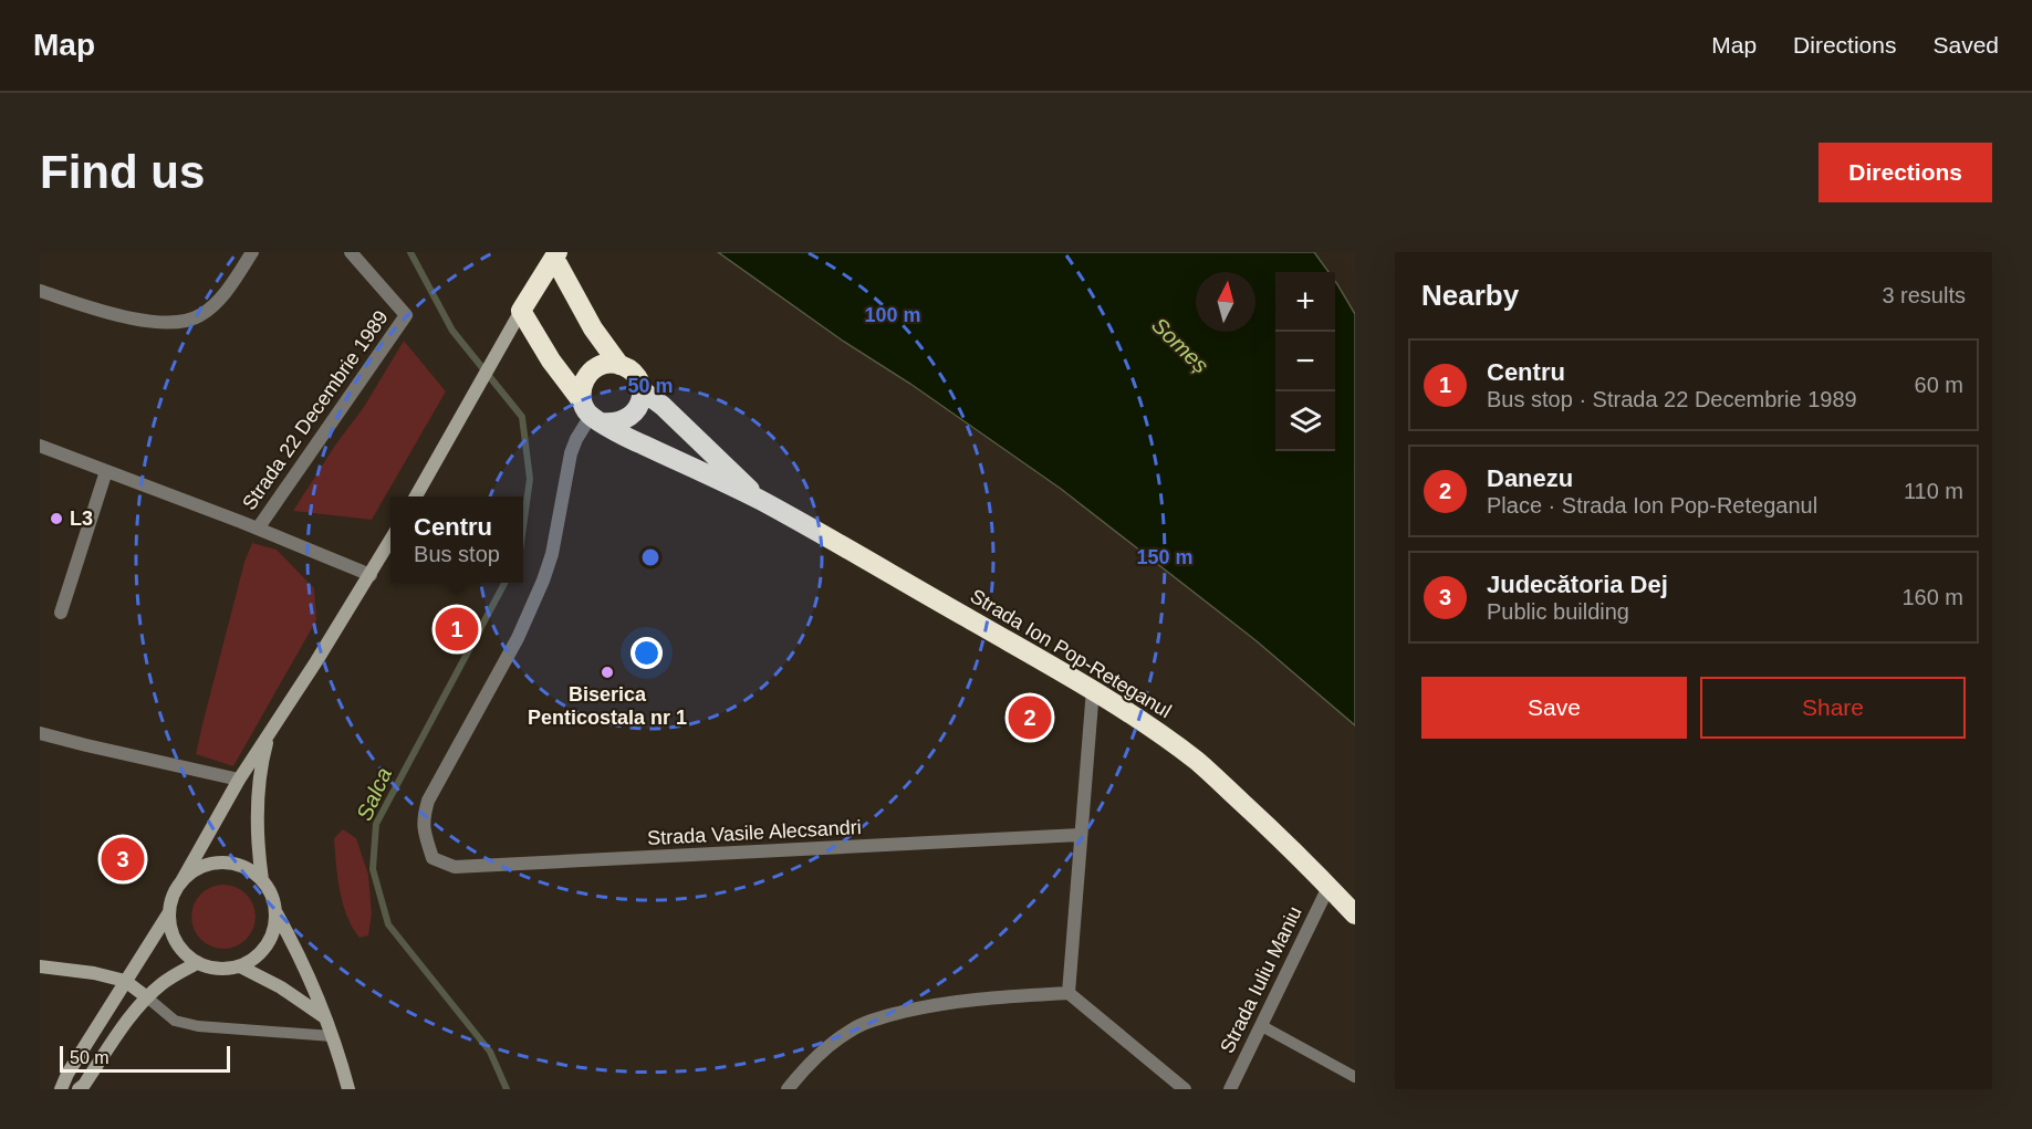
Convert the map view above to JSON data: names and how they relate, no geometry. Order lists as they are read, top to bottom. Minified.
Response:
{"streets":{"highway":["Strada Ion Pop-Reteganul"],"street":["Strada 22 Decembrie 1989","Strada Vasile Alecsandri","Strada Iuliu Maniu"]},"crossings":[["Strada Ion Pop-Reteganul","Strada Vasile Alecsandri"],["Strada Ion Pop-Reteganul","Strada Iuliu Maniu"]],"water":["Someș","Salca"],"places":["L3","Biserica Penticostala nr 1"],"scale_bar":"50 m","north":"top","page":{"header":"Map","nav":["Map","Directions","Saved"],"buttons":["Directions",["Save","Share"]],"title":"Find us","heading":["Nearby","3 results"],"map_buttons":["+","−"],"list":[{"mark":"1","name":"Centru","note":"Bus stop · Strada 22 Decembrie 1989","value":"60 m"},{"mark":"2","name":"Danezu","note":"Place · Strada Ion Pop-Reteganul","value":"110 m"},{"mark":"3","name":"Judecătoria Dej","note":"Public building","value":"160 m"}],"popup":["Centru","Bus stop"],"pins":["1","2","3"],"scale":"50 m"},"rings":["100 m","50 m","150 m"]}
